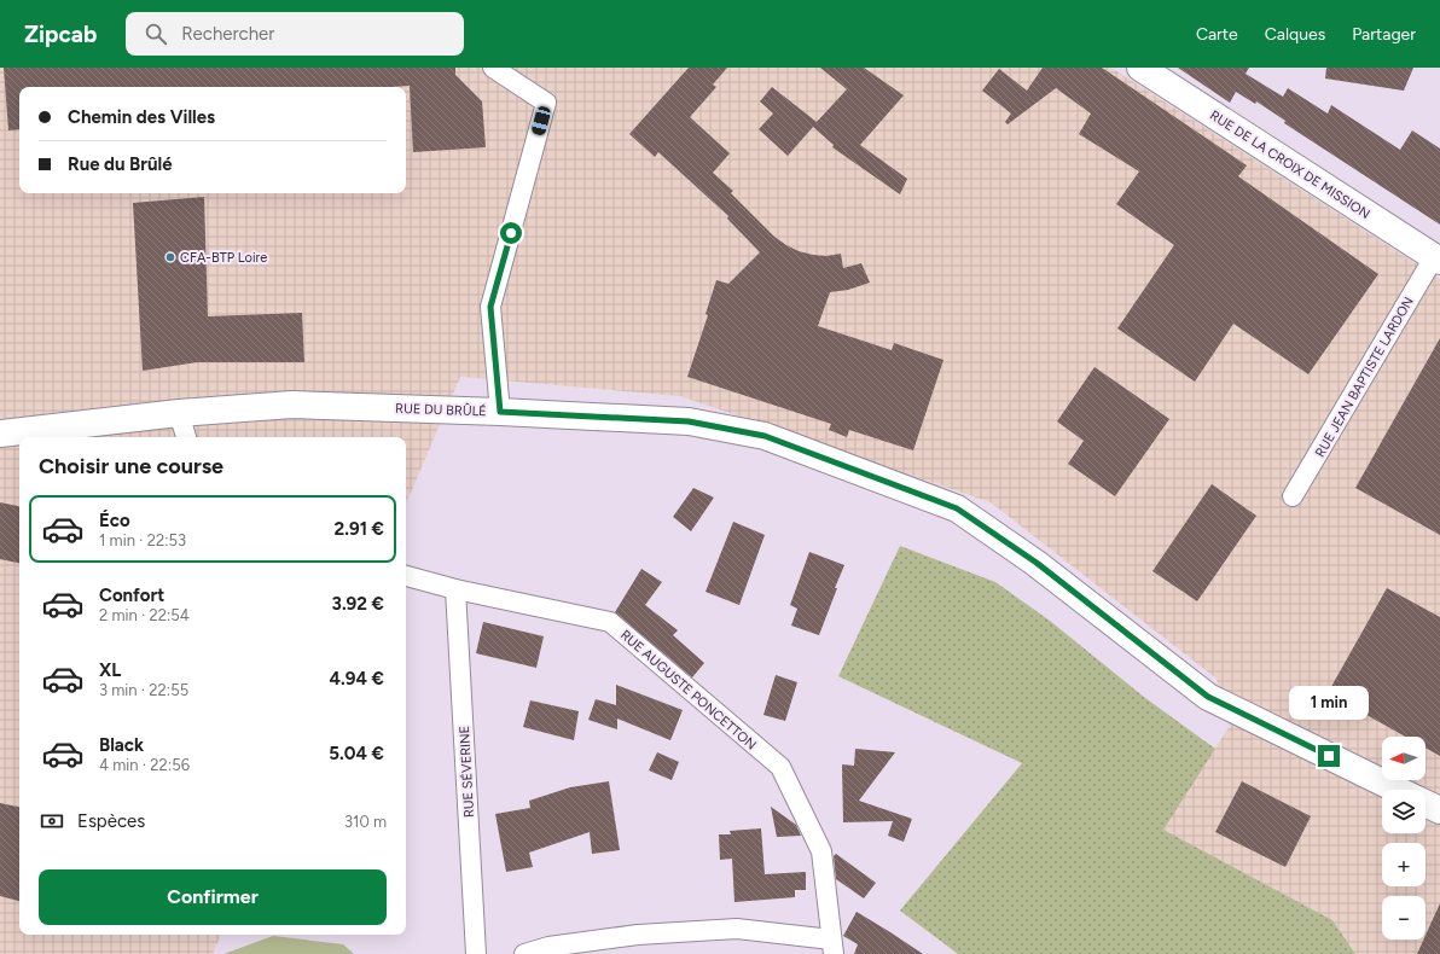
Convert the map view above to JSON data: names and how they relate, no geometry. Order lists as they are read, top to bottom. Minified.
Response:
{"streets":{"main road":["RUE DE LA CROIX DE MISSION","RUE DU BRÛLÉ"],"street":["RUE JEAN BAPTISTE LARDON","RUE AUGUSTE PONCETTON","RUE SÉVERINE"]},"crossings":[["RUE DE LA CROIX DE MISSION","RUE JEAN BAPTISTE LARDON"],["RUE AUGUSTE PONCETTON","RUE SÉVERINE"]],"places":["CFA-BTP Loire"],"north":"left","page":{"header":"Zipcab","search":"Rechercher","nav":["Carte","Calques","Partager"],"banner":["Chemin des Villes","Rue du Brûlé"],"heading":"Choisir une course","list":[{"name":"Éco","note":"1 min · 22:53","value":"2.91 €"},{"name":"Confort","note":"2 min · 22:54","value":"3.92 €"},{"name":"XL","note":"3 min · 22:55","value":"4.94 €"},{"name":"Black","note":"4 min · 22:56","value":"5.04 €"}],"bubble":"1 min","map_buttons":["+","−"],"pay":["Espèces","310 m"],"buttons":"Confirmer"}}
